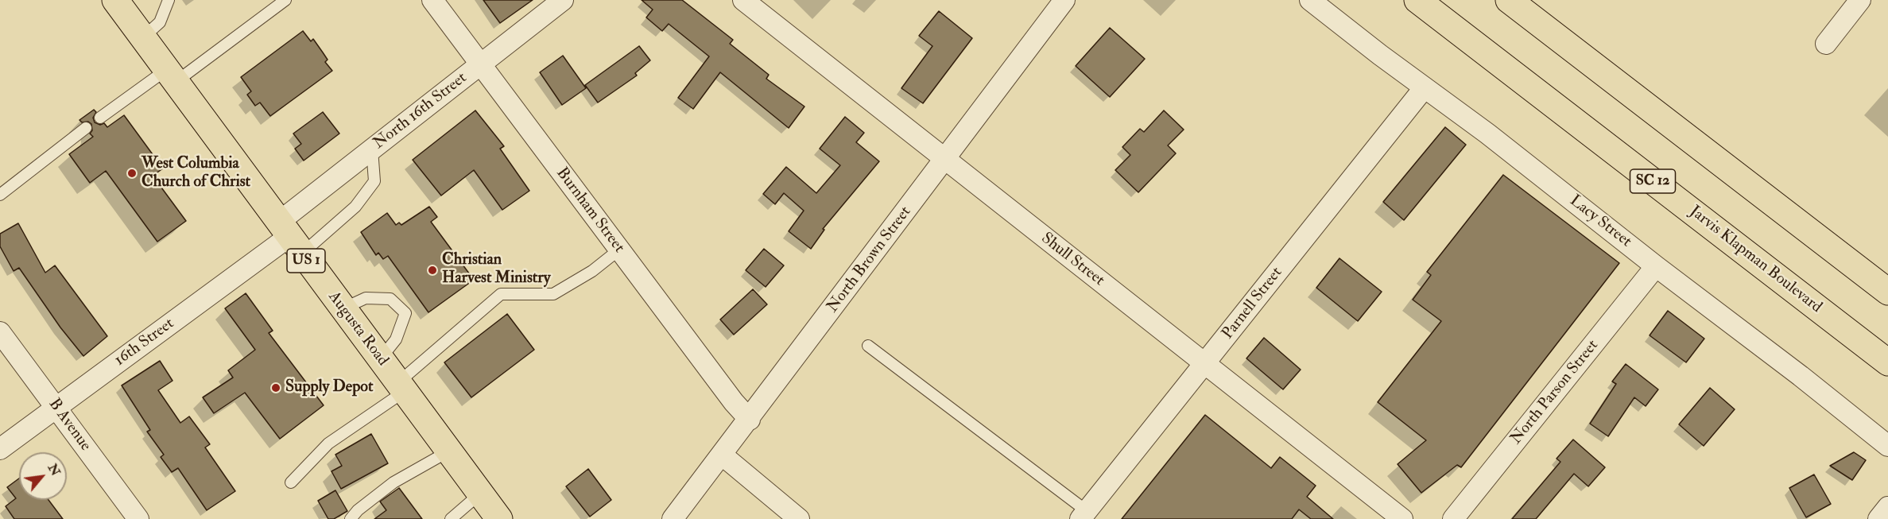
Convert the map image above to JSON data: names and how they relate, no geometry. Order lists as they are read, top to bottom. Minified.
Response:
{"streets":{"main road":["SC 12","Jarvis Klapman Boulevard","US 1","Augusta Road"],"street":["North 16th Street","Burnham Street","Lacy Street","North Brown Street","Shull Street","Parnell Street","16th Street","North Parson Street","B Avenue"]},"crossings":[["North 16th Street","Burnham Street"],["North 16th Street","Augusta Road"],["North 16th Street","16th Street"],["Burnham Street","North Brown Street"],["Lacy Street","Parnell Street"],["Lacy Street","North Parson Street"],["North Brown Street","Shull Street"],["Shull Street","Parnell Street"],["Augusta Road","16th Street"],["16th Street","B Avenue"]],"places":["West Columbia Church of Christ","Christian Harvest Ministry","Supply Depot"],"north":"top right"}
